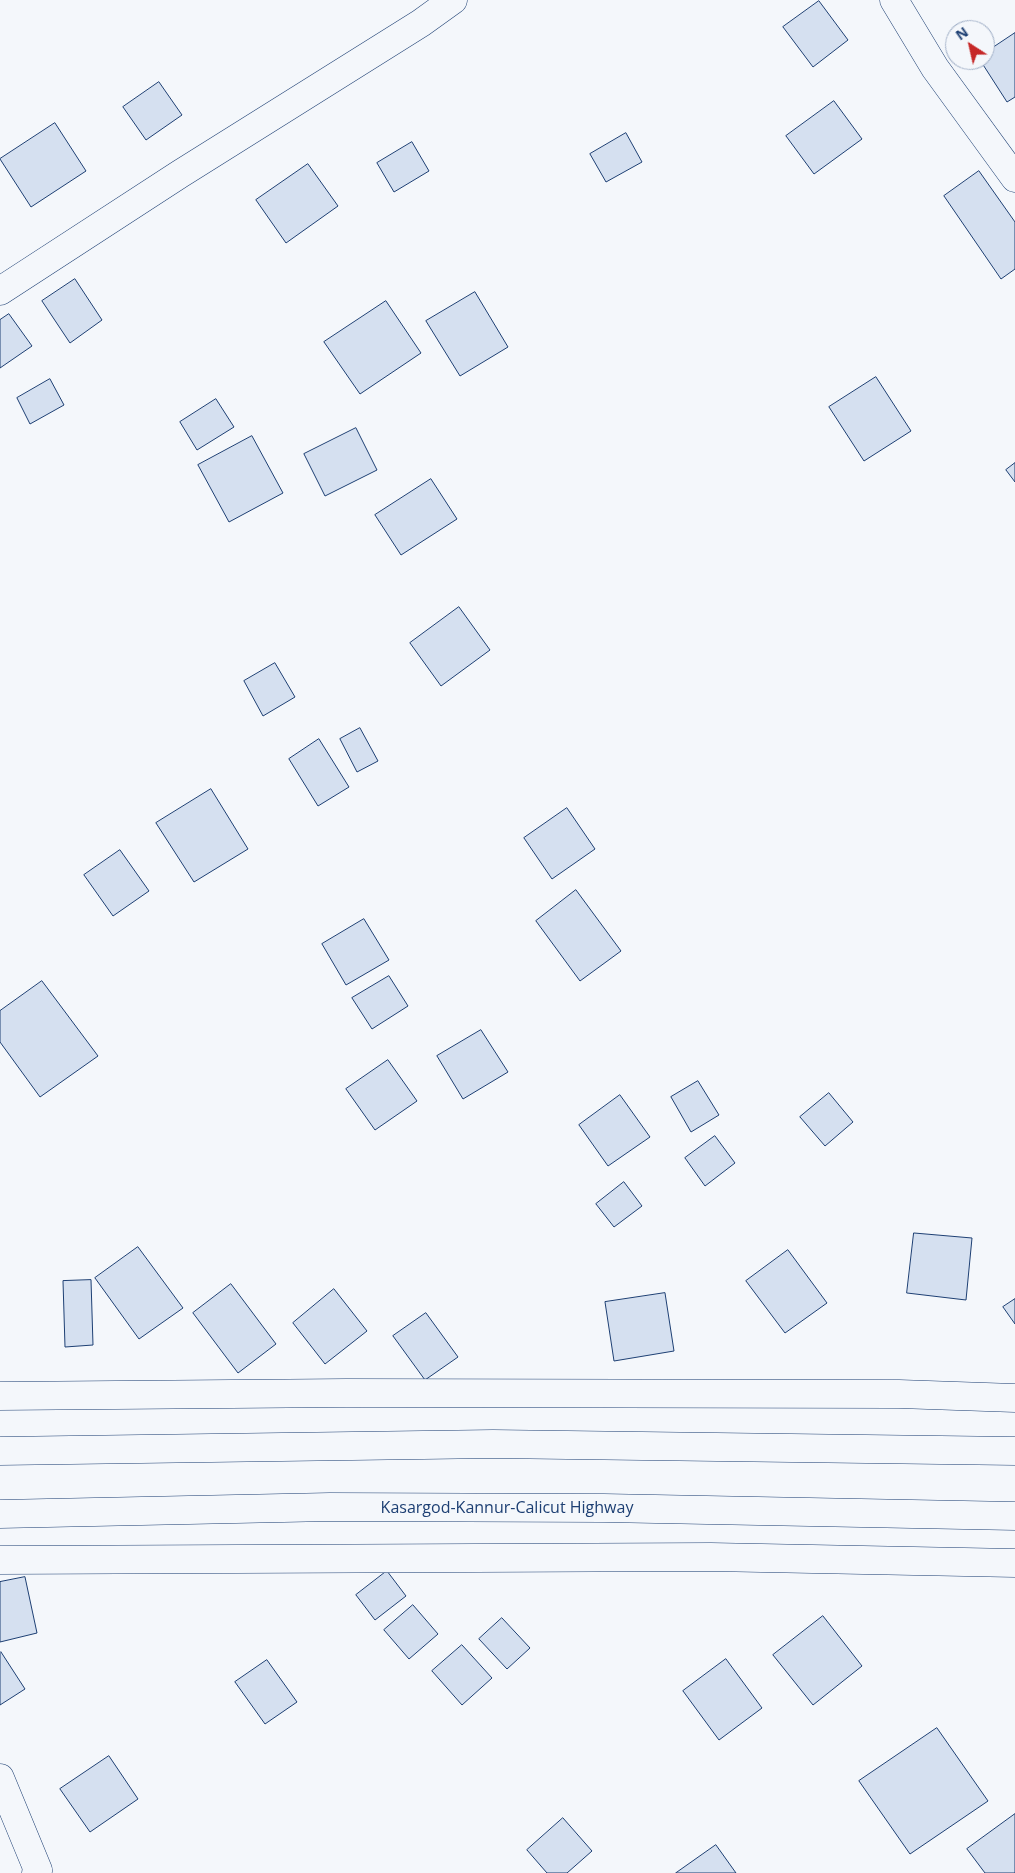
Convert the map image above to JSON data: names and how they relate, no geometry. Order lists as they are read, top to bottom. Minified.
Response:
{"streets":{"main road":["Kasargod-Kannur-Calicut Highway"]},"north":"top left"}
